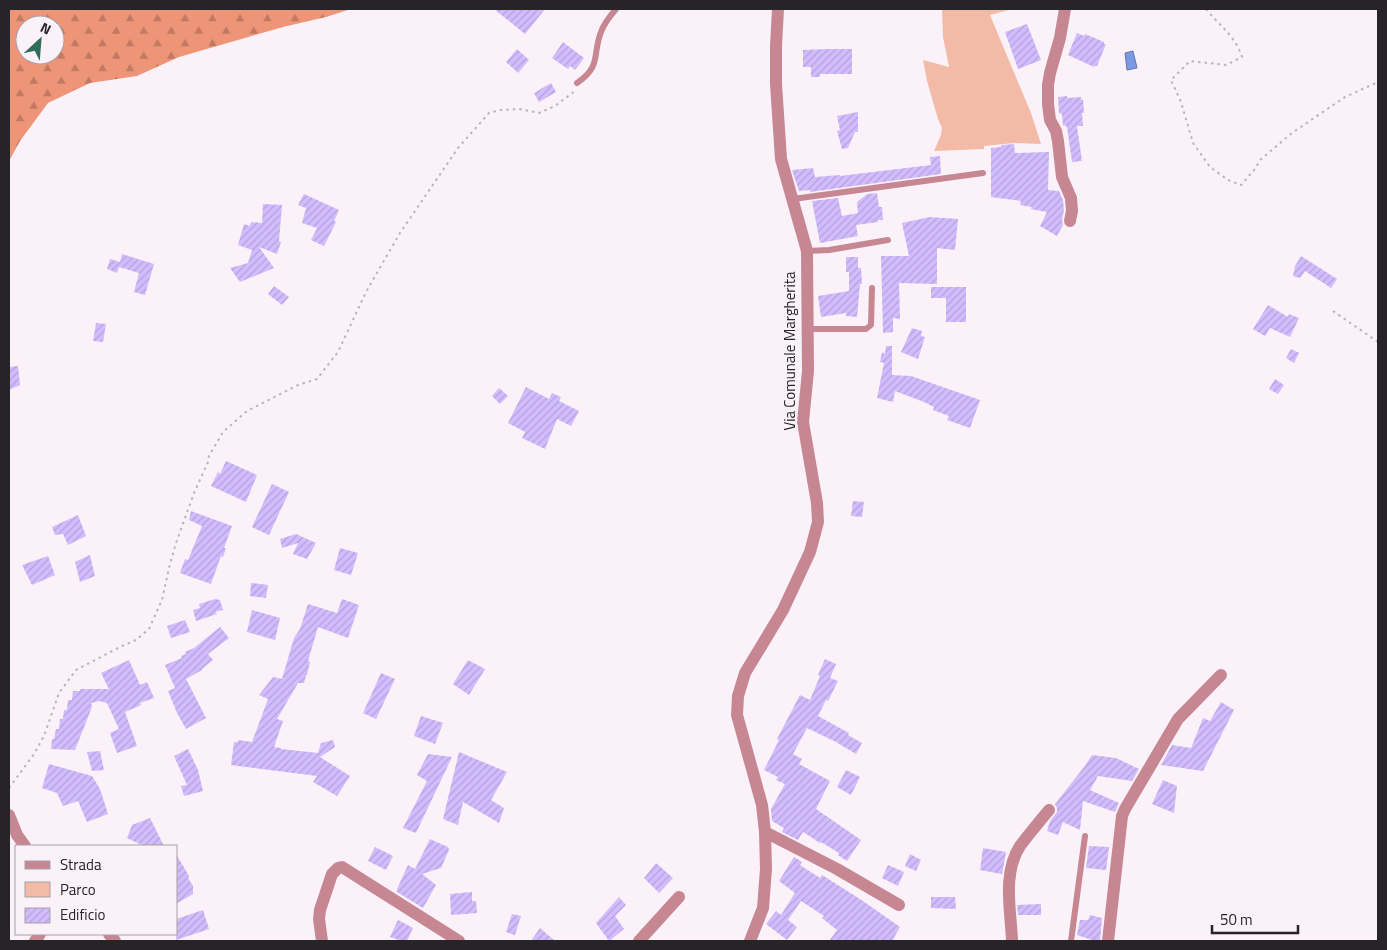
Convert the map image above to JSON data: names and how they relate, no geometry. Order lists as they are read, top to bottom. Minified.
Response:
{"streets":{"street":["Via Comunale Margherita"]},"legend":["Strada","Parco","Edificio"],"scale_bar":"50 m","north":"top right"}
